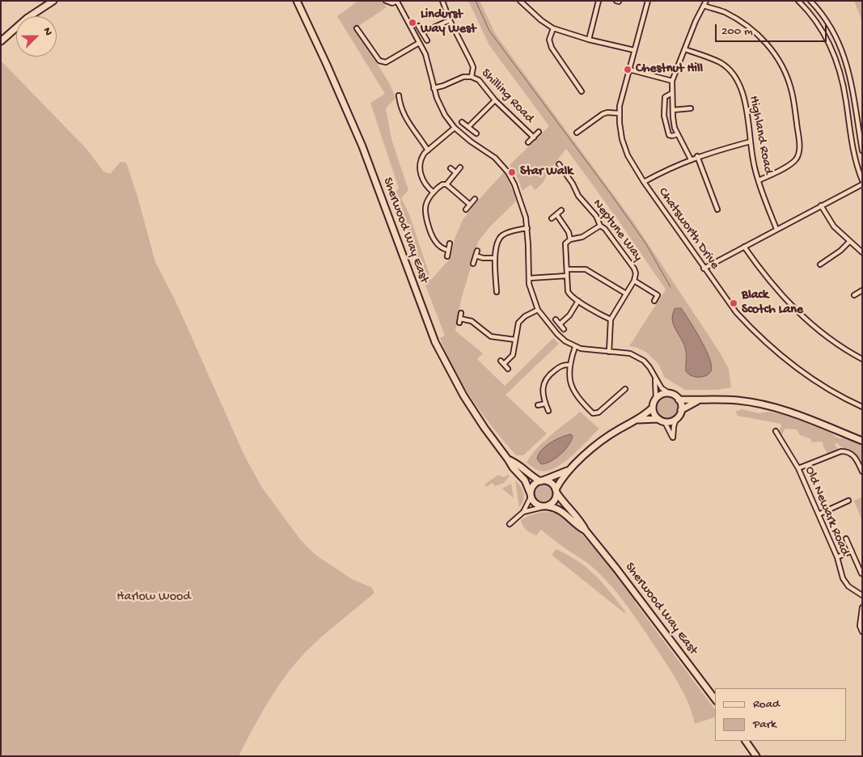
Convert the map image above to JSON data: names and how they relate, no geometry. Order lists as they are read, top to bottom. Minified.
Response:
{"streets":{"main road":["Sherwood Way East"],"street":["Shilling Road","Highland Road","Chatsworth Drive","Neptune Way","Old Newark Road"]},"parks":["Harlow Wood"],"places":["Lindurst Way West","Chestnut Hill","Star Walk","Black Scotch Lane"],"legend":["Road","Park"],"scale_bar":"200 m","north":"top right"}
